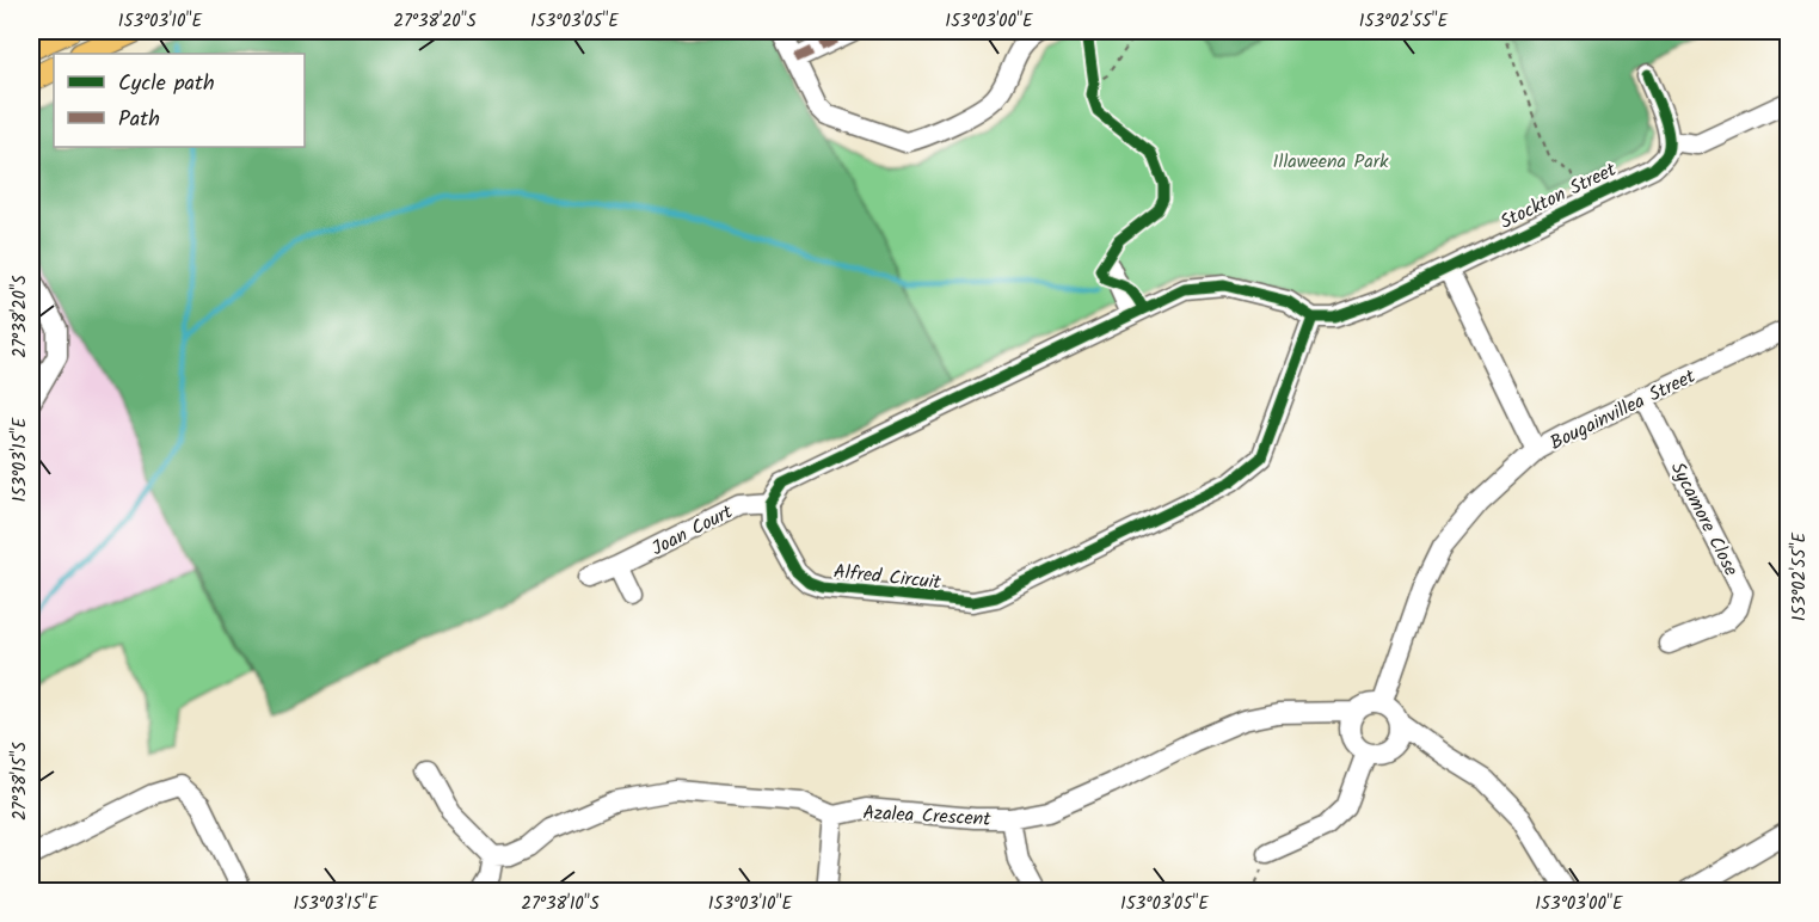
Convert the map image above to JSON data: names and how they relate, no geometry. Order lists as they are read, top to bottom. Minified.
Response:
{"streets":{"street":["Stockton Street","Bougainvillea Street","Sycamore Close","Joan Court","Alfred Circuit","Azalea Crescent"]},"crossings":[["Bougainvillea Street","Sycamore Close"],["Bougainvillea Street","Azalea Crescent"],["Joan Court","Alfred Circuit"]],"parks":["Illaweena Park"],"legend":["Cycle path","Path"],"coordinates":["153°03'10\"E","27°38'20\"S","153°03'05\"E","153°03'00\"E","153°02'55\"E","153°03'15\"E","27°38'15\"S","27°38'10\"S"]}
